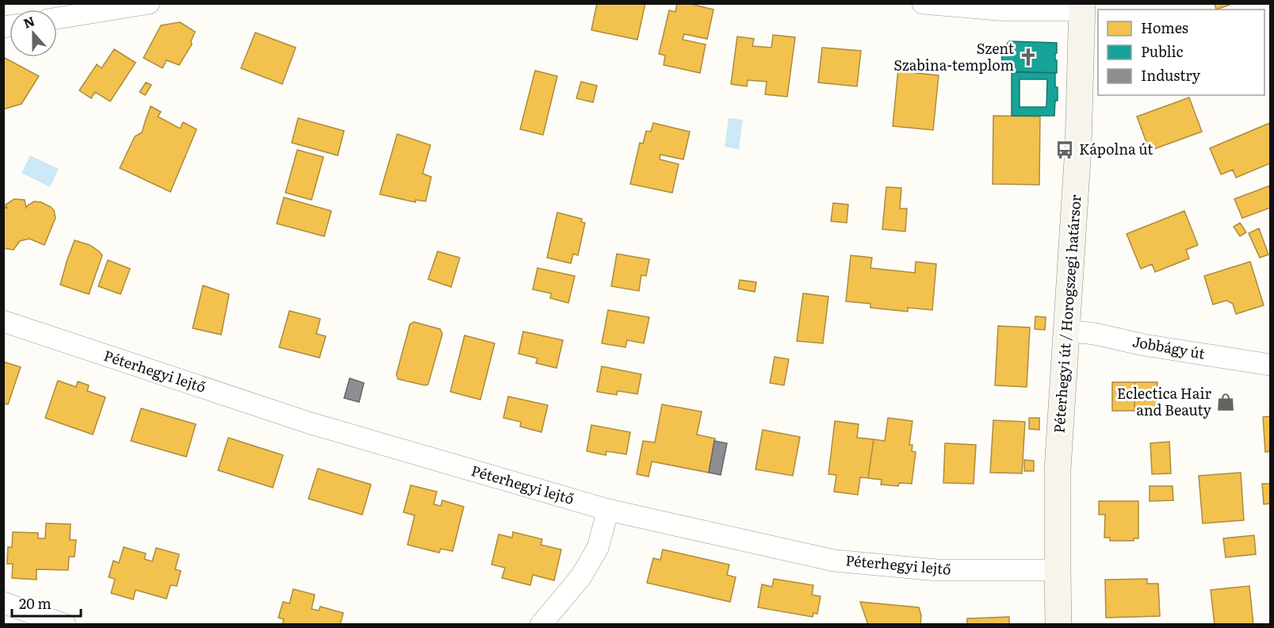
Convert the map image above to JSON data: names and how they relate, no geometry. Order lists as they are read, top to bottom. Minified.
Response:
{"streets":{"street":["Péterhegyi út / Horogszegi határsor","Jobbágy út","Péterhegyi lejtő"]},"crossings":[["Péterhegyi út / Horogszegi határsor","Jobbágy út"],["Péterhegyi út / Horogszegi határsor","Péterhegyi lejtő"]],"places":{"church":["Szent Szabina-templom"],"bus stop":["Kápolna út"],"shop":["Eclectica Hair and Beauty"]},"legend":["Homes","Public","Industry"],"scale_bar":"20 m","north":"top"}
